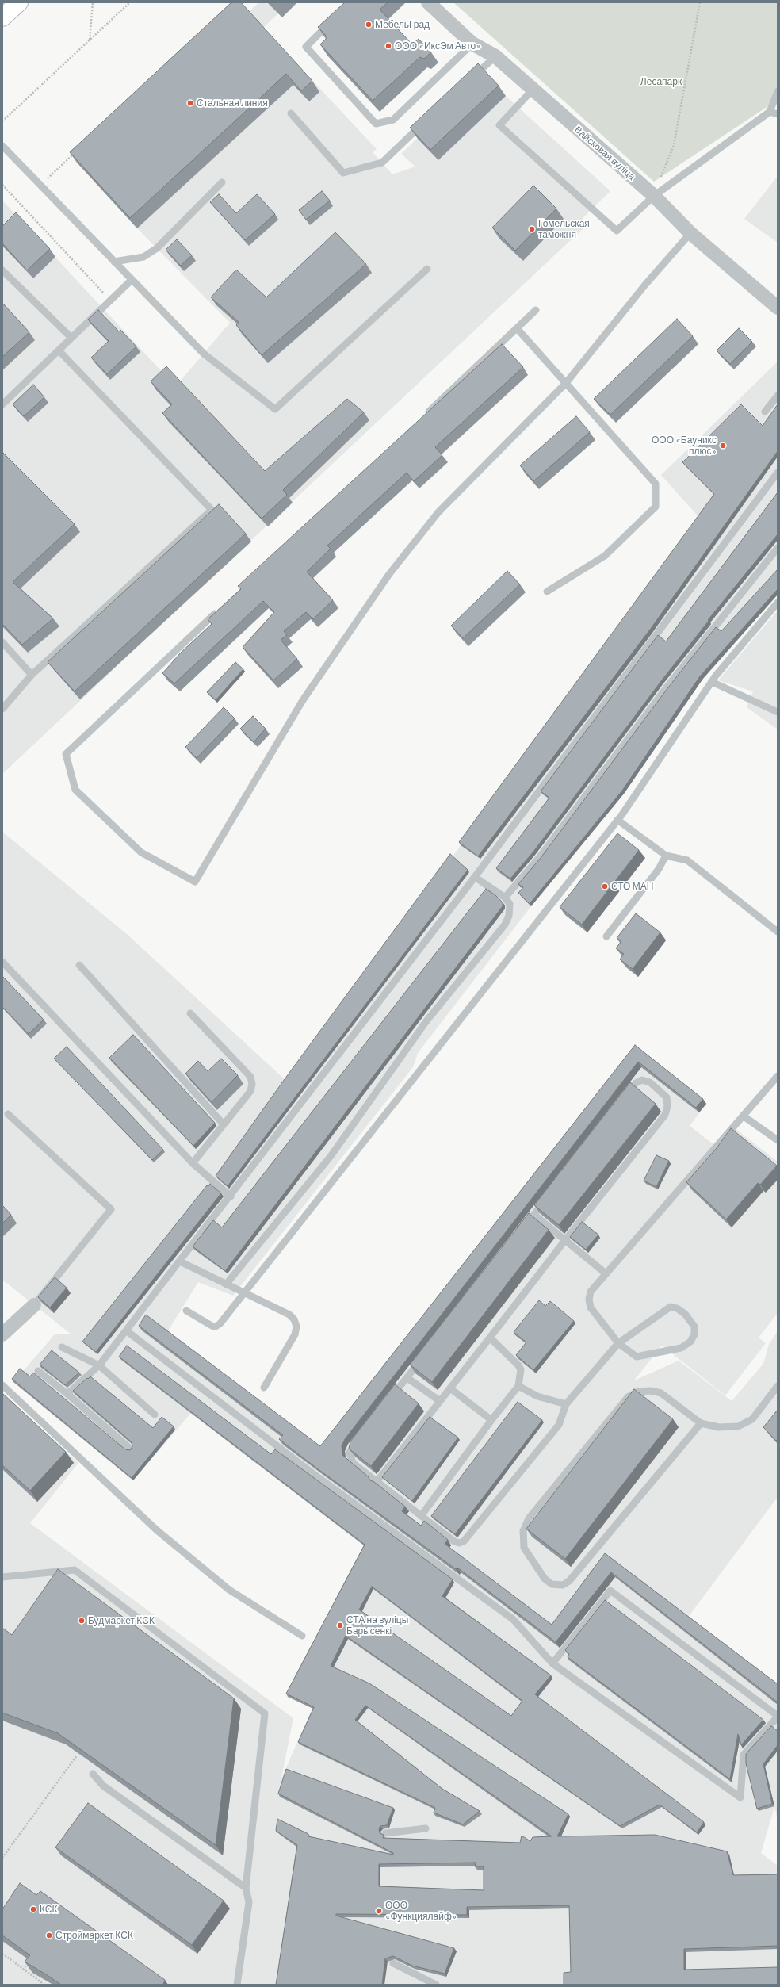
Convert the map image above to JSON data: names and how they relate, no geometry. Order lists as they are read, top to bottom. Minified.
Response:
{"streets":{"street":["Вайсковая вуліца"]},"parks":["Лесапарк"],"places":["МебельГрад","ООО «ИксЭм Авто»","Стальная линия","Гомельская таможня","ООО «Бауникс плюс»","СТО МАН","Будмаркет КСК","СТА на вуліцы Барысенкі","КСК","ООО «Функциялайф»","Строймаркет КСК"]}
